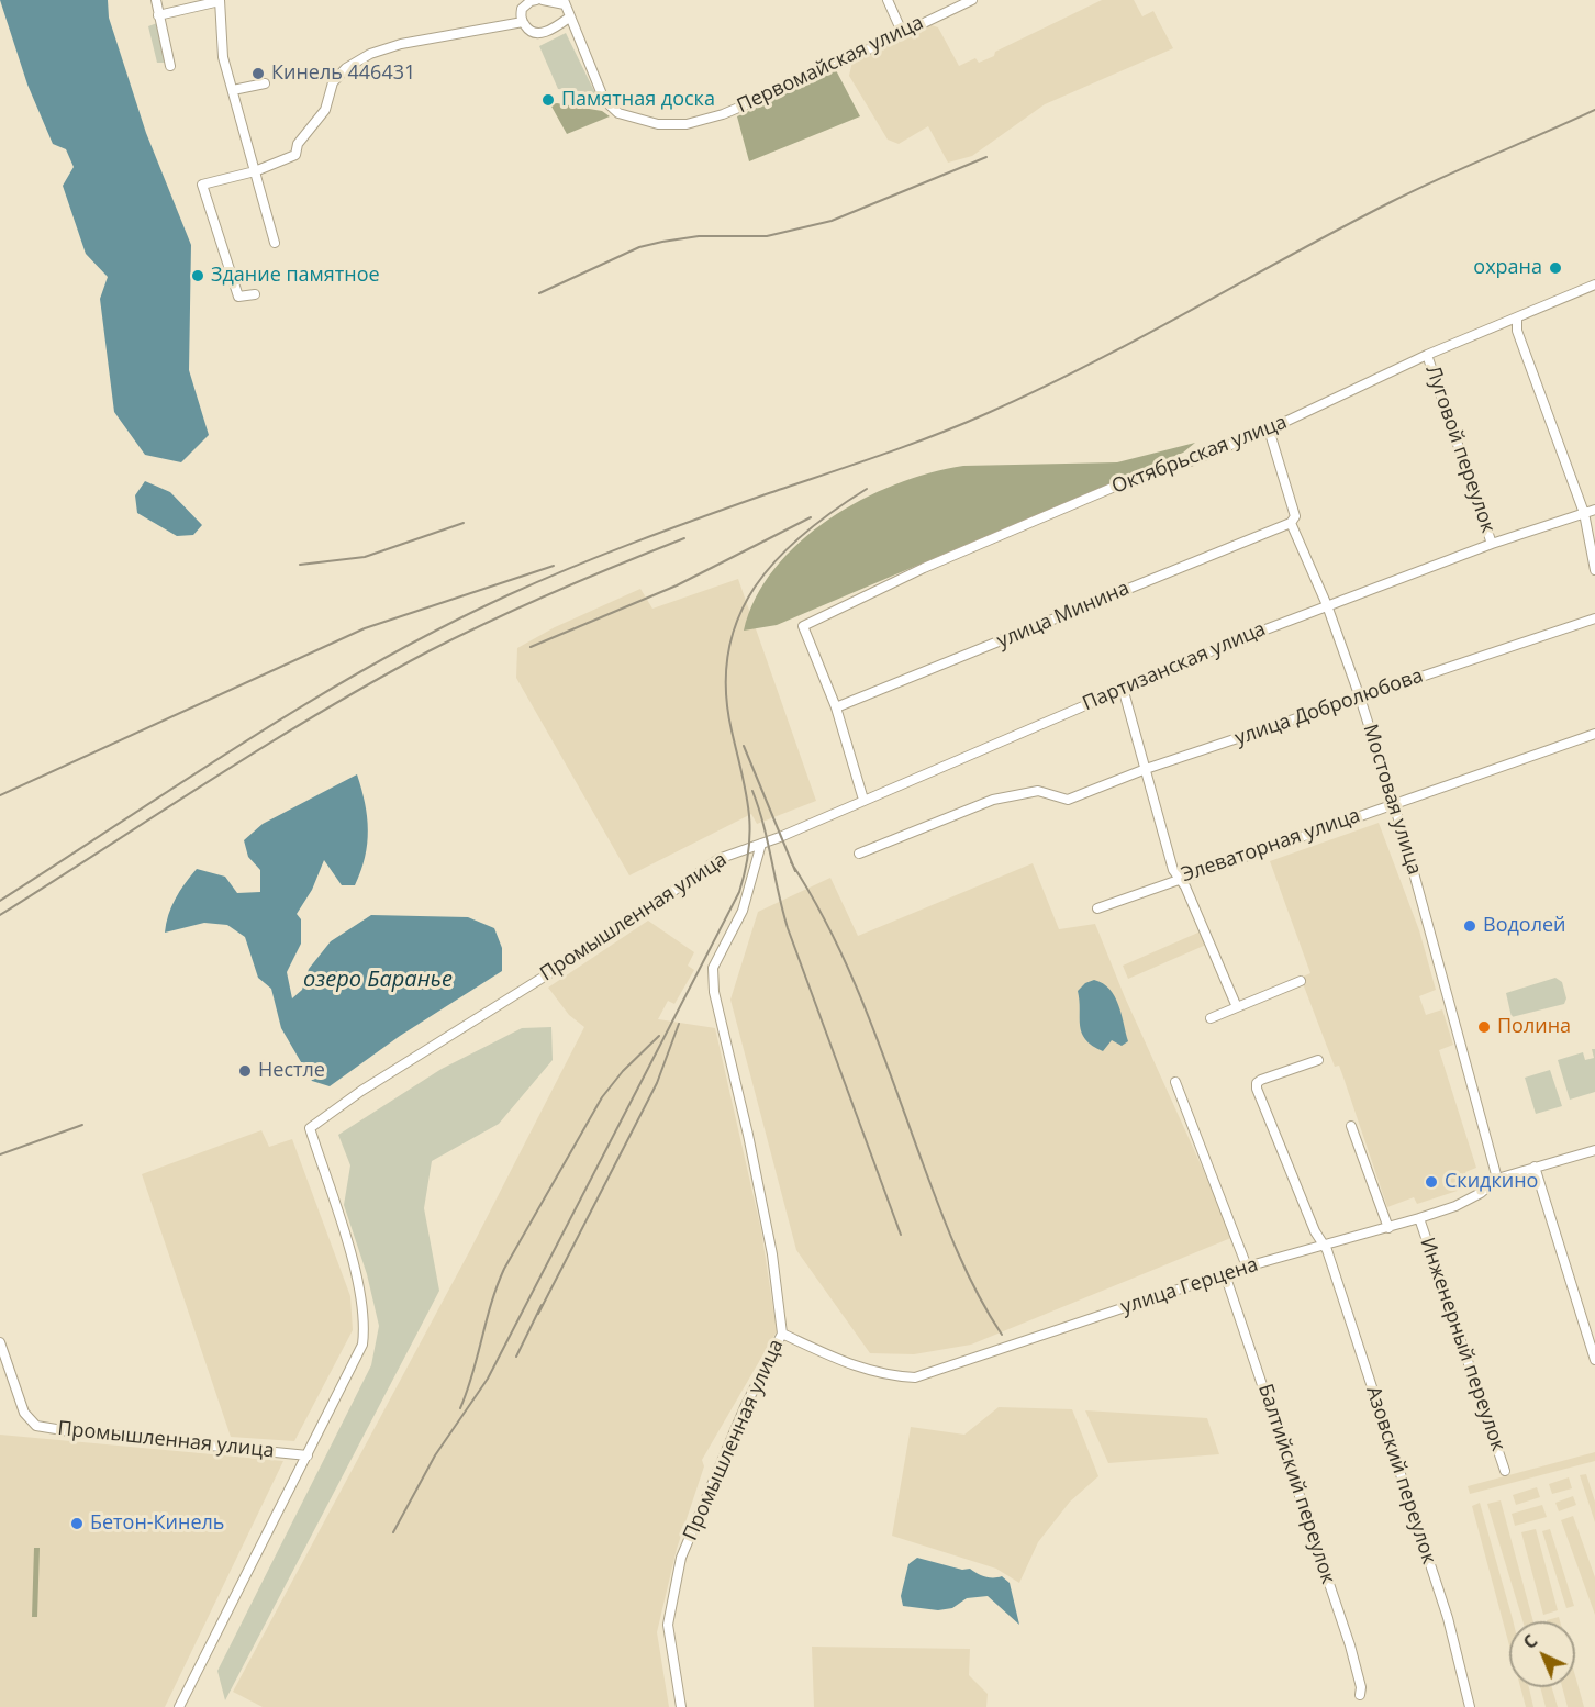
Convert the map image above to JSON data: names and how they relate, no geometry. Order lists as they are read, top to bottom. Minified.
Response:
{"streets":{"street":["Первомайская улица","Луговой переулок","Октябрьская улица","улица Минина","Партизанская улица","улица Добролюбова","Мостовая улица","Элеваторная улица","Промышленная улица","улица Герцена","Инженерный переулок","Азовский переулок","Балтийский переулок"]},"crossings":[["Луговой переулок","Октябрьская улица"],["Луговой переулок","Партизанская улица"],["Октябрьская улица","улица Минина"],["Октябрьская улица","Мостовая улица"],["улица Минина","Мостовая улица"],["Партизанская улица","Мостовая улица"],["Партизанская улица","Промышленная улица"],["улица Добролюбова","Мостовая улица"],["Мостовая улица","Элеваторная улица"],["Мостовая улица","улица Герцена"],["Промышленная улица","улица Герцена"],["улица Герцена","Инженерный переулок"],["улица Герцена","Азовский переулок"],["улица Герцена","Балтийский переулок"]],"water":["озеро Баранье"],"places":["Кинель 446431","Памятная доска","охрана","Здание памятное","Водолей","Полина","Нестле","Скидкино","Бетон-Кинель"],"north":"top left"}
